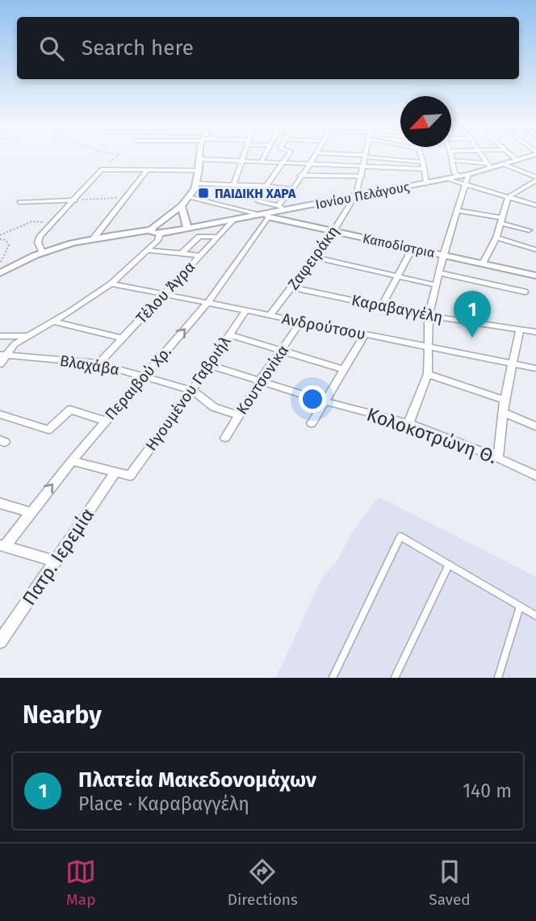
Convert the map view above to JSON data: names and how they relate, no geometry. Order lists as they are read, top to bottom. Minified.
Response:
{"streets":{"street":["Ιονίου Πελάγους","Καποδίστρια","Ζαφειράκη","Τέλου Άγρα","Καραβαγγέλη","Ανδρούτσου","Βλαχάβα","Κουτσονίκα","Περαιβού Χρ.","Ηγουμένου Γαβριήλ","Κολοκοτρώνη Θ.","Πατρ. Ιερεμία"]},"crossings":[["Ιονίου Πελάγους","Καποδίστρια"],["Ιονίου Πελάγους","Ζαφειράκη"],["Ιονίου Πελάγους","Τέλου Άγρα"],["Ιονίου Πελάγους","Περαιβού Χρ."],["Καποδίστρια","Ζαφειράκη"],["Καποδίστρια","Περαιβού Χρ."],["Ζαφειράκη","Καραβαγγέλη"],["Ζαφειράκη","Ανδρούτσου"],["Τέλου Άγρα","Ανδρούτσου"],["Τέλου Άγρα","Βλαχάβα"],["Ανδρούτσου","Κουτσονίκα"],["Ανδρούτσου","Περαιβού Χρ."],["Ανδρούτσου","Ηγουμένου Γαβριήλ"],["Βλαχάβα","Κουτσονίκα"],["Βλαχάβα","Περαιβού Χρ."],["Βλαχάβα","Ηγουμένου Γαβριήλ"],["Κουτσονίκα","Κολοκοτρώνη Θ."],["Ηγουμένου Γαβριήλ","Κολοκοτρώνη Θ."],["Ηγουμένου Γαβριήλ","Πατρ. Ιερεμία"]],"one_way":["Περαιβού Χρ."],"places":{"transit":["ΠΑΙΔΙΚΗ ΧΑΡΑ"]},"north":"bottom left","page":{"search":"Search here","pins":"1","heading":"Nearby","list":[{"mark":"1","name":"Πλατεία Μακεδονομάχων","note":"Place · Καραβαγγέλη","value":"140 m"}],"nav":["Map","Directions","Saved"]}}
